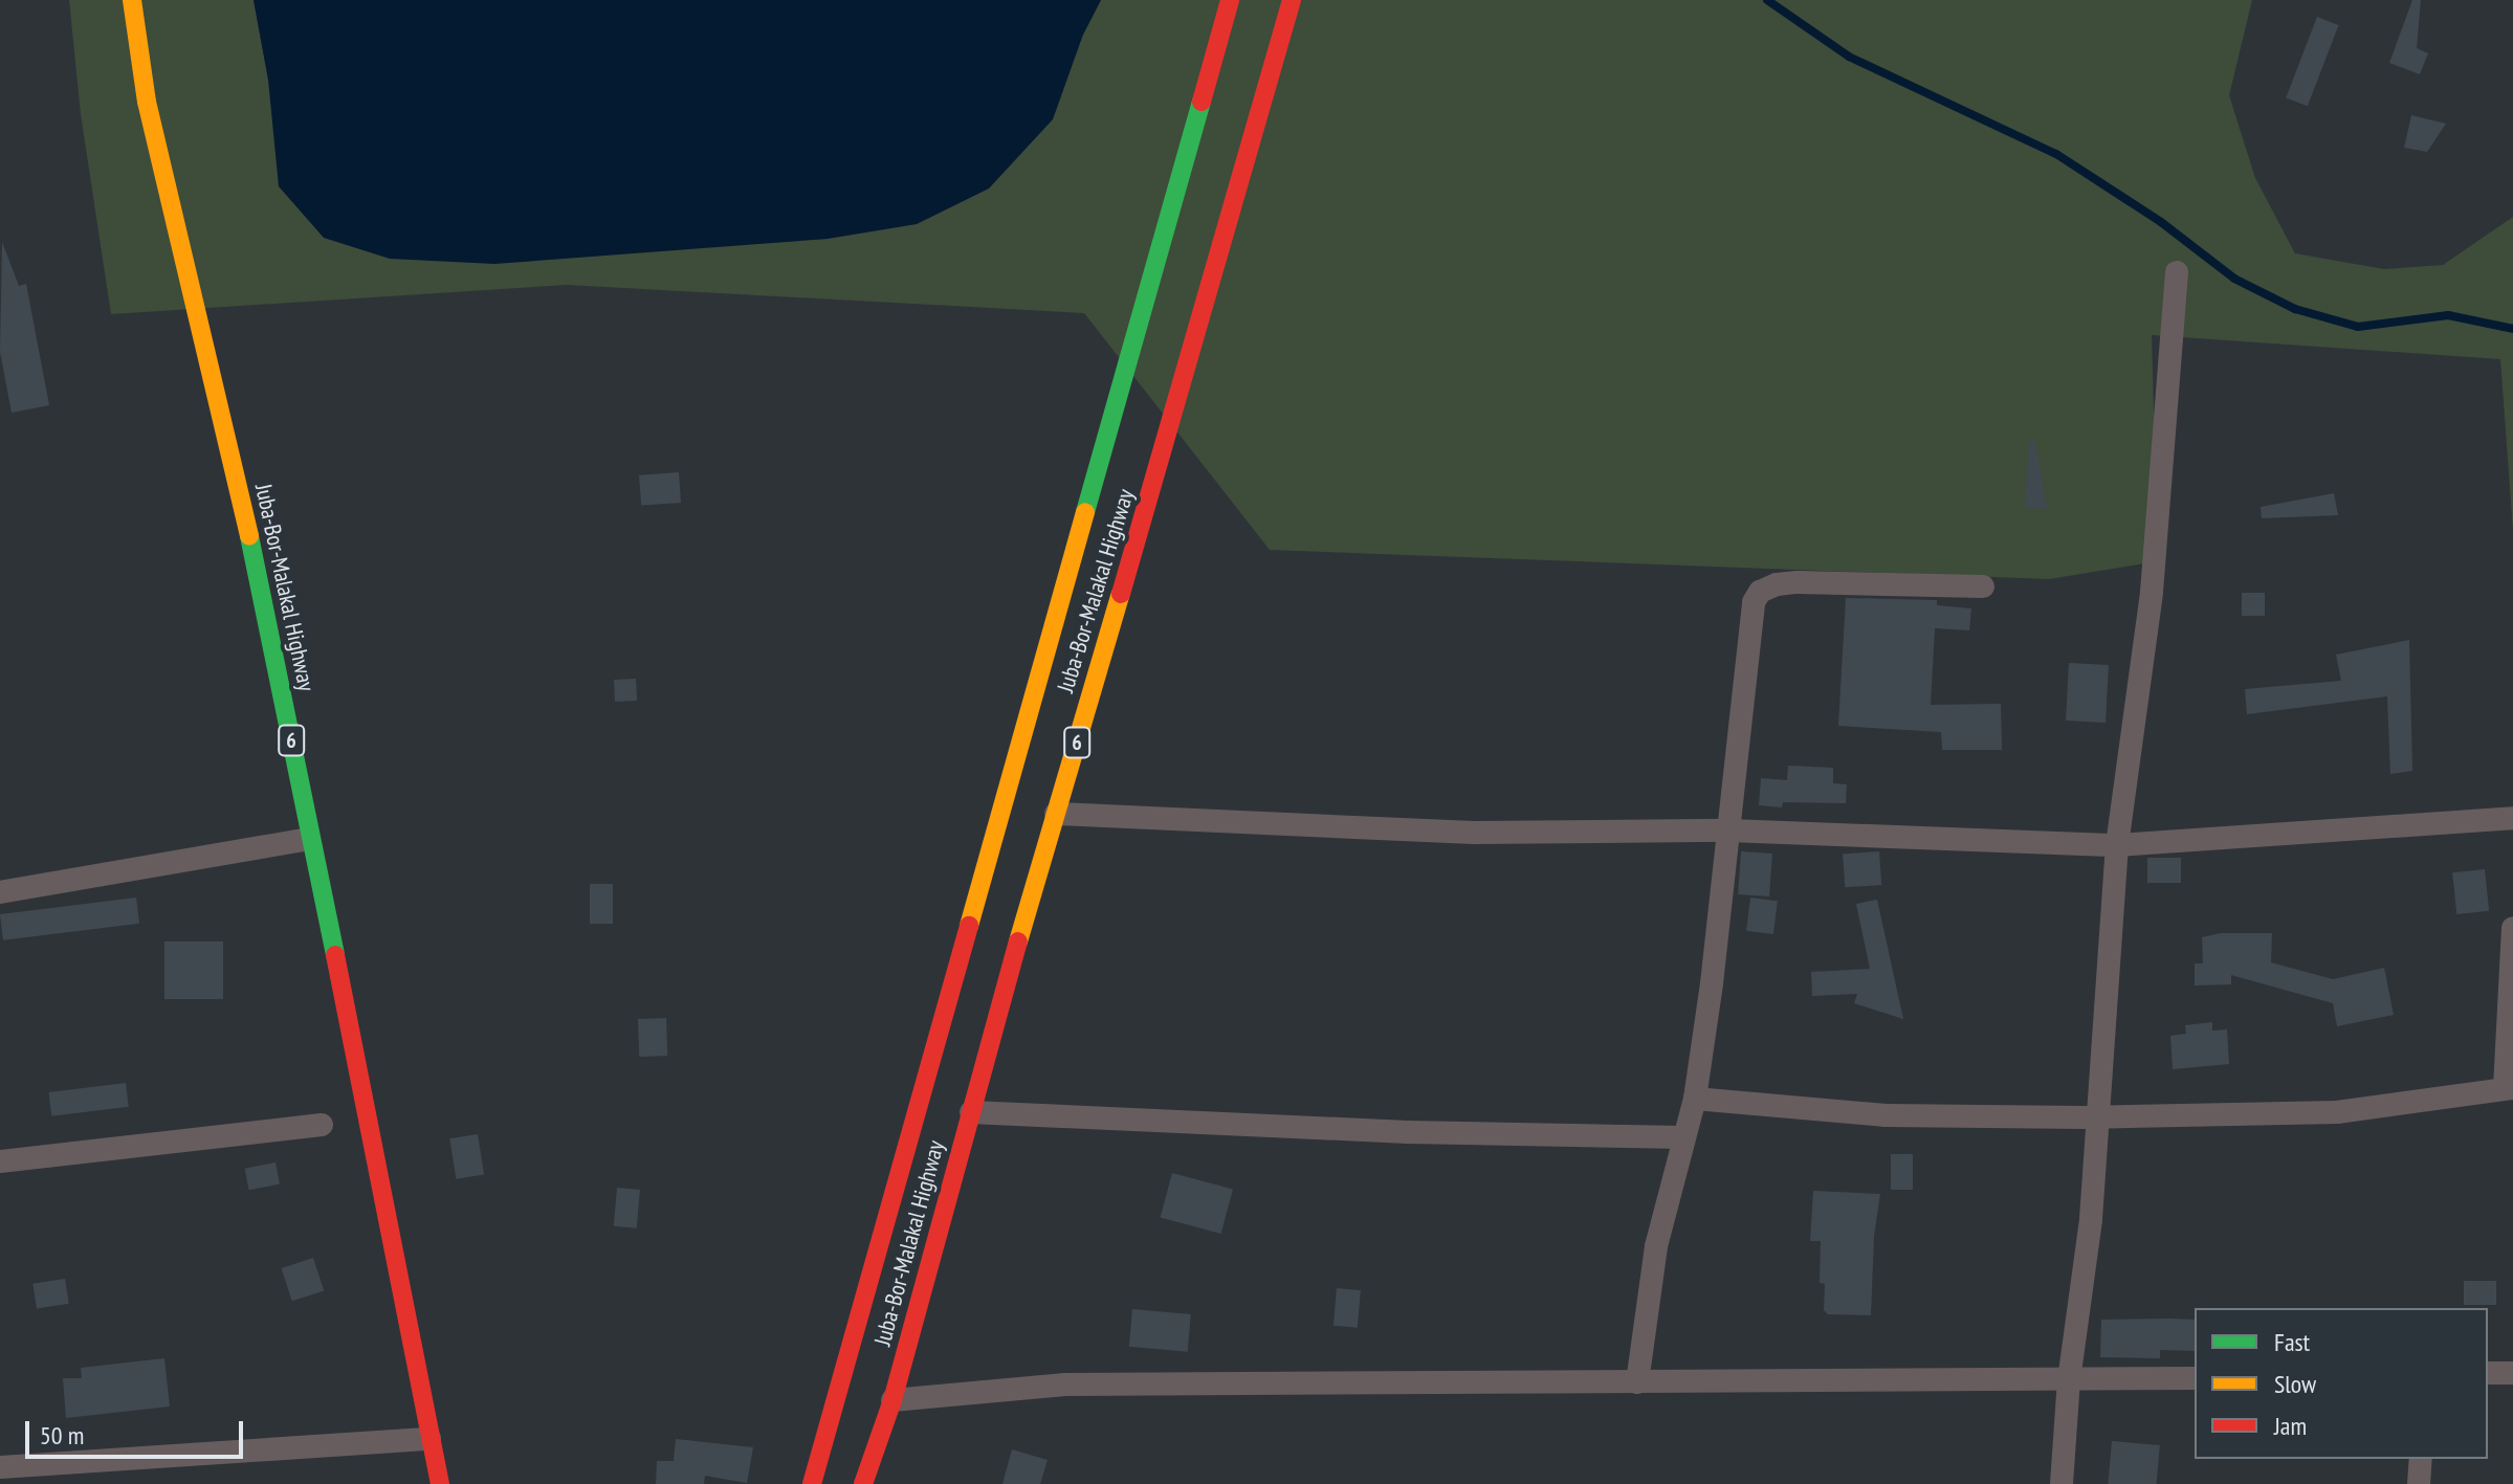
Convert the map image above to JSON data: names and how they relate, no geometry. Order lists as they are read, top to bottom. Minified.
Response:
{"streets":{"main road":["Juba-Bor-Malakal Highway","6"]},"legend":["Fast","Slow","Jam"],"scale_bar":"50 m"}
